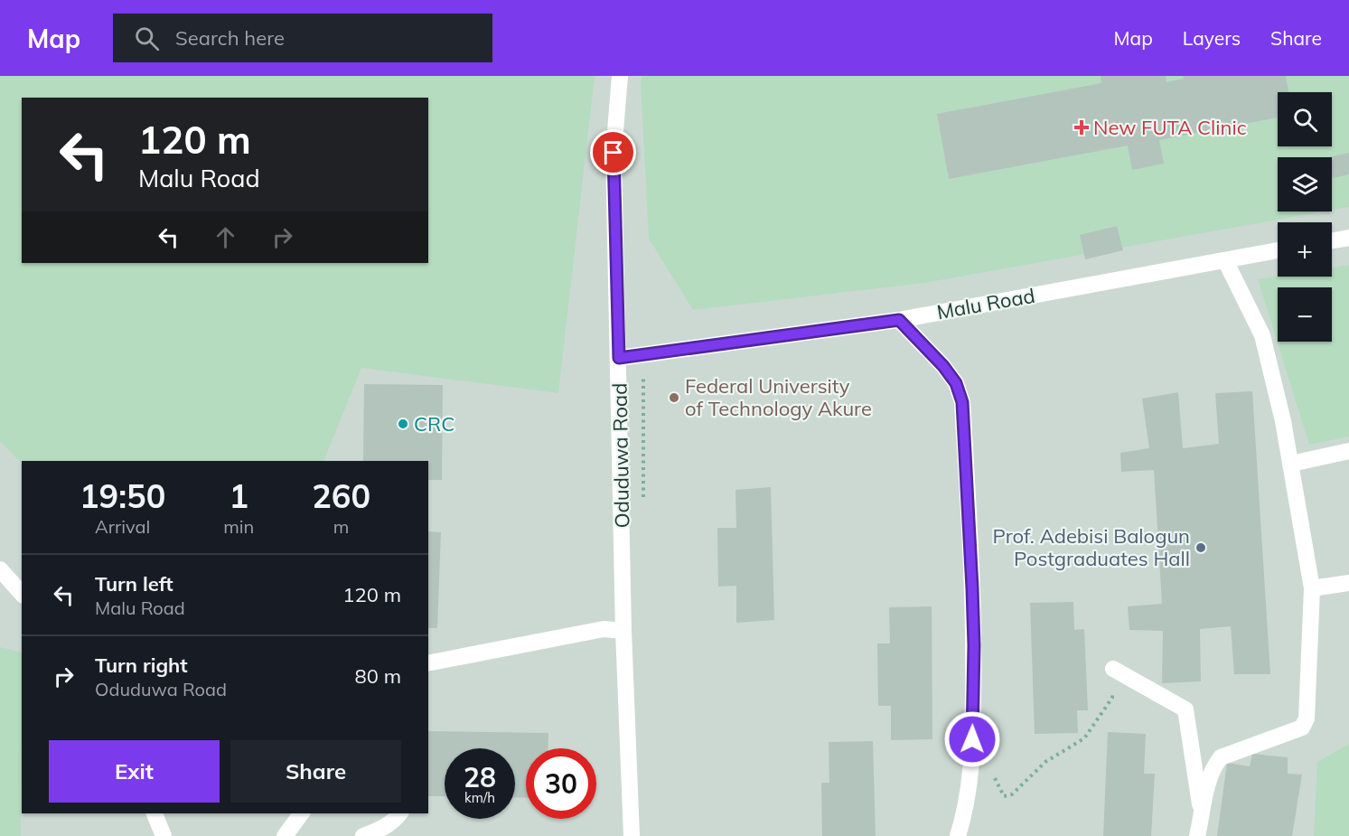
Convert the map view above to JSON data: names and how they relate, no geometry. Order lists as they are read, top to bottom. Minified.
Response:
{"streets":{"street":["Malu Road","Oduduwa Road"]},"crossings":[["Malu Road","Oduduwa Road"]],"places":{"health":["New FUTA Clinic"],"other":["Federal University of Technology Akure","CRC","Prof. Adebisi Balogun Postgraduates Hall"]},"page":{"header":"Map","search":"Search here","nav":["Map","Layers","Share"],"map_buttons":["+","−"],"turn":["120 m","Malu Road"],"eta":["19:50","Arrival","1","min","260","m"],"list":[{"name":"Turn left","note":"Malu Road","value":"120 m"},{"name":"Turn right","note":"Oduduwa Road","value":"80 m"}],"buttons":["Exit","Share"],"speed":"28 km/h","limit":"30"}}
